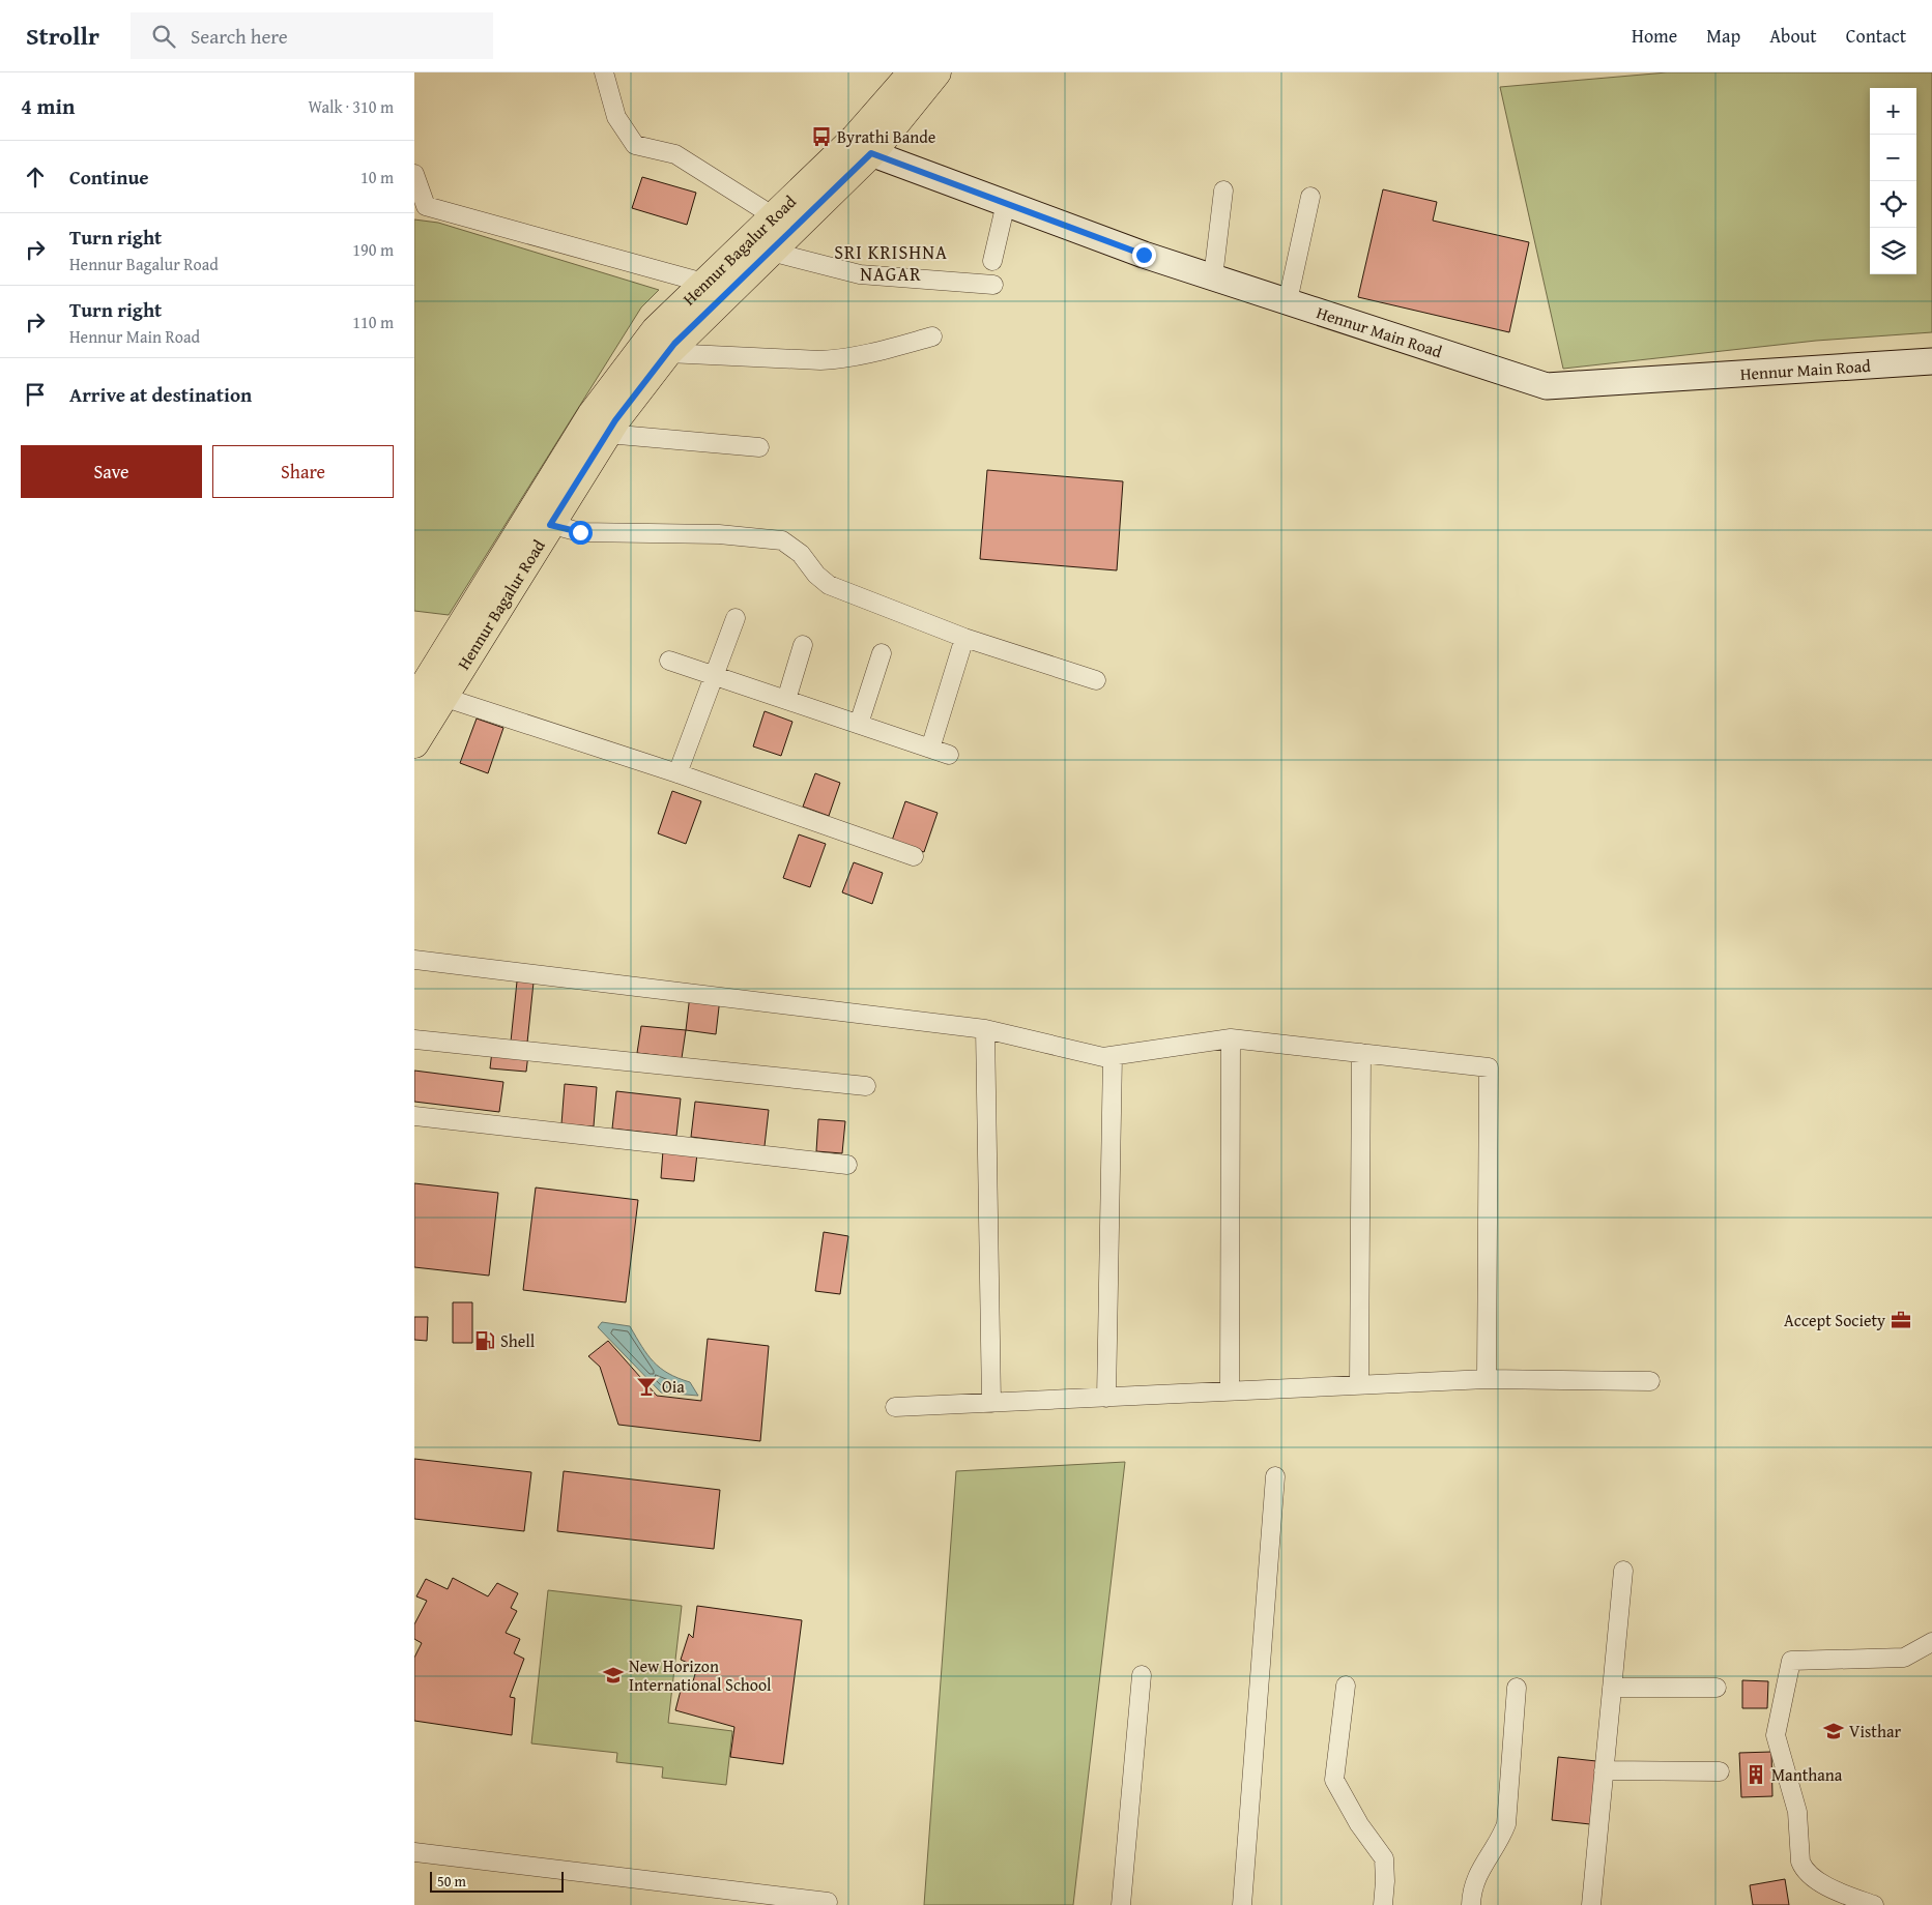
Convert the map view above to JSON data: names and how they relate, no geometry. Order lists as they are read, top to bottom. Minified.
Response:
{"streets":{"main road":["Hennur Bagalur Road","Hennur Main Road"]},"crossings":[["Hennur Bagalur Road","Hennur Main Road"]],"districts":["SRI KRISHNA NAGAR"],"places":{"bus stop":["Byrathi Bande"],"office":["Accept Society"],"fuel station":["Shell"],"bar":["Oia"],"school or university":["New Horizon International School","Visthar"],"building":["Manthana"]},"scale_bar":"50 m","page":{"header":"Strollr","search":"Search here","nav":["Home","Map","About","Contact"],"heading":["4 min","Walk · 310 m"],"map_buttons":["+","−"],"list":[["Continue","10 m"],["Turn right","Hennur Bagalur Road","190 m"],["Turn right","Hennur Main Road","110 m"],"Arrive at destination"],"buttons":["Save","Share"],"scale":"50 m"}}
